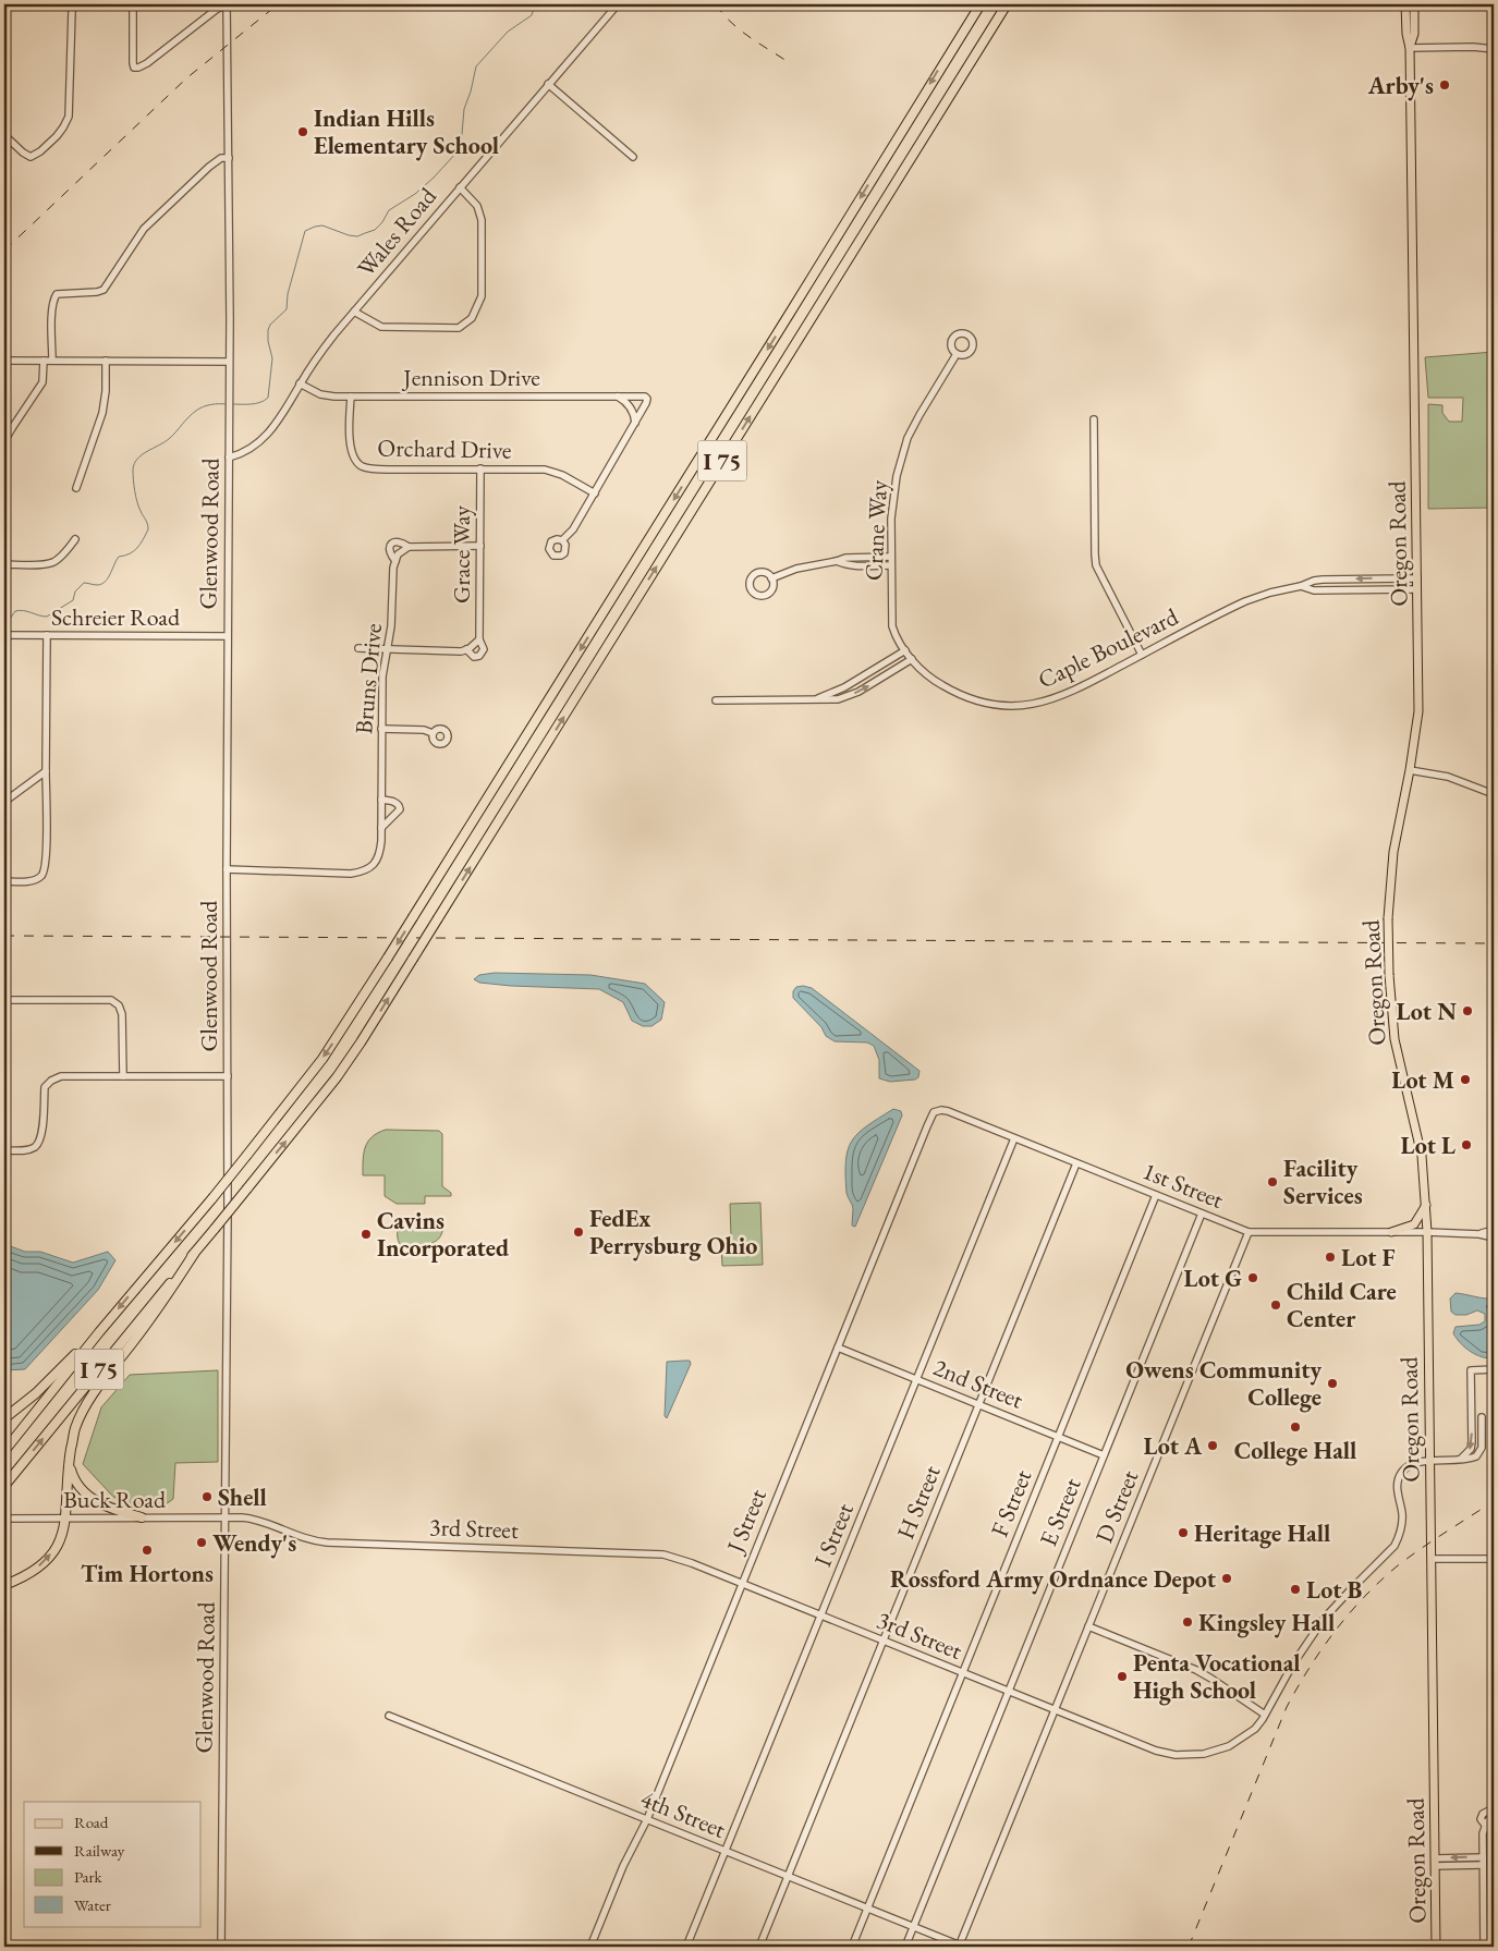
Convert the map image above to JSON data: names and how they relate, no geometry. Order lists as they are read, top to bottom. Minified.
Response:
{"streets":{"highway":["I 75"],"main road":["Oregon Road"],"street":["Wales Road","Jennison Drive","Orchard Drive","Crane Way","Glenwood Road","Grace Way","Schreier Road","Caple Boulevard","Bruns Drive","1st Street","2nd Street","Buck Road","H Street","F Street","D Street","E Street","J Street","3rd Street","I Street","4th Street"]},"crossings":[["Wales Road","Jennison Drive"],["Wales Road","Glenwood Road"],["Jennison Drive","Orchard Drive"],["Orchard Drive","Grace Way"],["Crane Way","Caple Boulevard"],["Glenwood Road","Schreier Road"],["Glenwood Road","Bruns Drive"],["Glenwood Road","Buck Road"],["Glenwood Road","3rd Street"],["Oregon Road","Caple Boulevard"],["Oregon Road","1st Street"],["Oregon Road","3rd Street"],["Grace Way","Bruns Drive"],["1st Street","H Street"],["1st Street","F Street"],["1st Street","D Street"],["1st Street","E Street"],["1st Street","J Street"],["1st Street","I Street"],["2nd Street","H Street"],["2nd Street","F Street"],["2nd Street","E Street"],["2nd Street","J Street"],["2nd Street","I Street"],["Buck Road","3rd Street"],["H Street","3rd Street"],["H Street","4th Street"],["F Street","3rd Street"],["F Street","4th Street"],["D Street","3rd Street"],["D Street","4th Street"],["E Street","3rd Street"],["E Street","4th Street"],["J Street","3rd Street"],["J Street","4th Street"],["3rd Street","I Street"],["I Street","4th Street"]],"places":["Arby's","Indian Hills Elementary School","Lot N","Lot M","Lot L","Facility Services","FedEx Perrysburg Ohio","Cavins Incorporated","Lot F","Lot G","Child Care Center","Owens Community College","College Hall","Lot A","Shell","Heritage Hall","Wendy's","Tim Hortons","Rossford Army Ordnance Depot","Lot B","Kingsley Hall","Penta Vocational High School"],"legend":["Road","Railway","Park","Water"]}
